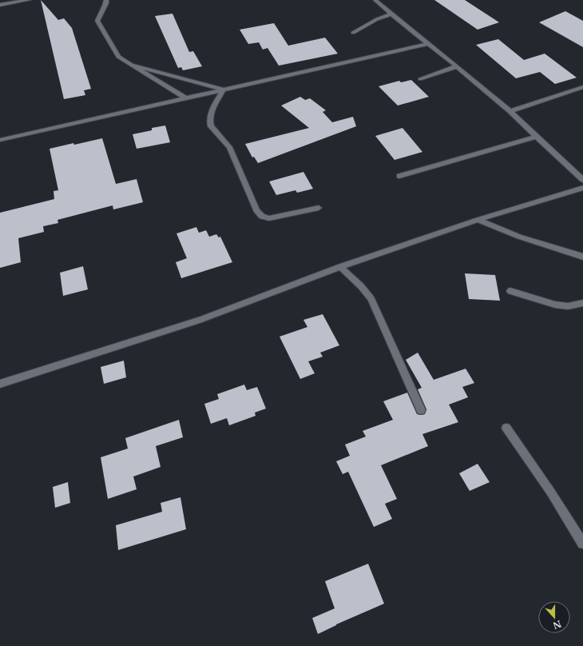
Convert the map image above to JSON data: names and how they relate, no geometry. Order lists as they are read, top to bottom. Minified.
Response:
{"north":"bottom"}
